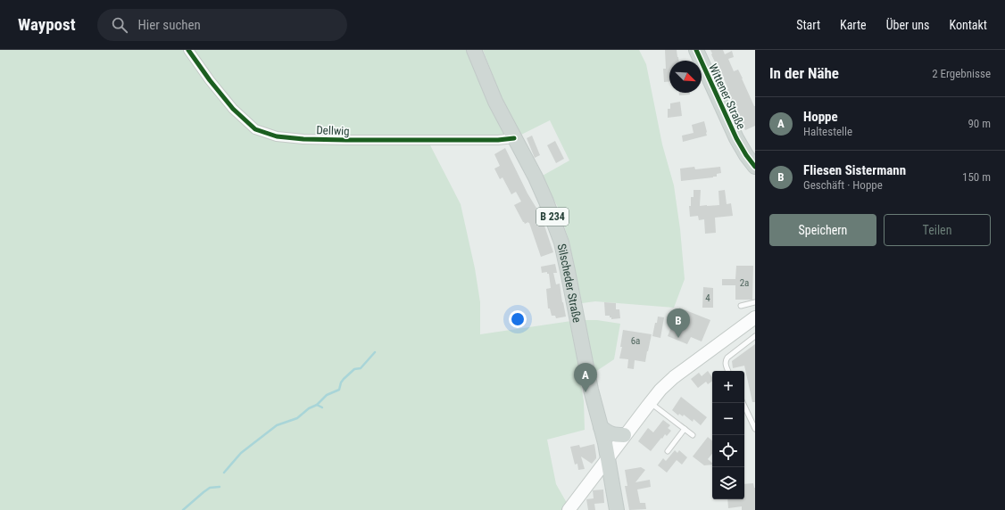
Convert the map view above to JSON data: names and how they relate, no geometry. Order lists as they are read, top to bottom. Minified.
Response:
{"streets":{"main road":["Wittener Straße","B 234","Silscheder Straße"],"street":["Dellwig"]},"crossings":[["Dellwig","Silscheder Straße"]],"house_numbers":["2a","4","6a"],"north":"bottom right","page":{"header":"Waypost","search":"Hier suchen","nav":["Start","Karte","Über uns","Kontakt"],"heading":["In der Nähe","2 Ergebnisse"],"list":[{"mark":"A","name":"Hoppe","note":"Haltestelle","value":"90 m"},{"mark":"B","name":"Fliesen Sistermann","note":"Geschäft · Hoppe","value":"150 m"}],"buttons":["Speichern","Teilen"],"pins":["B","A"],"map_buttons":["+","−"]}}
